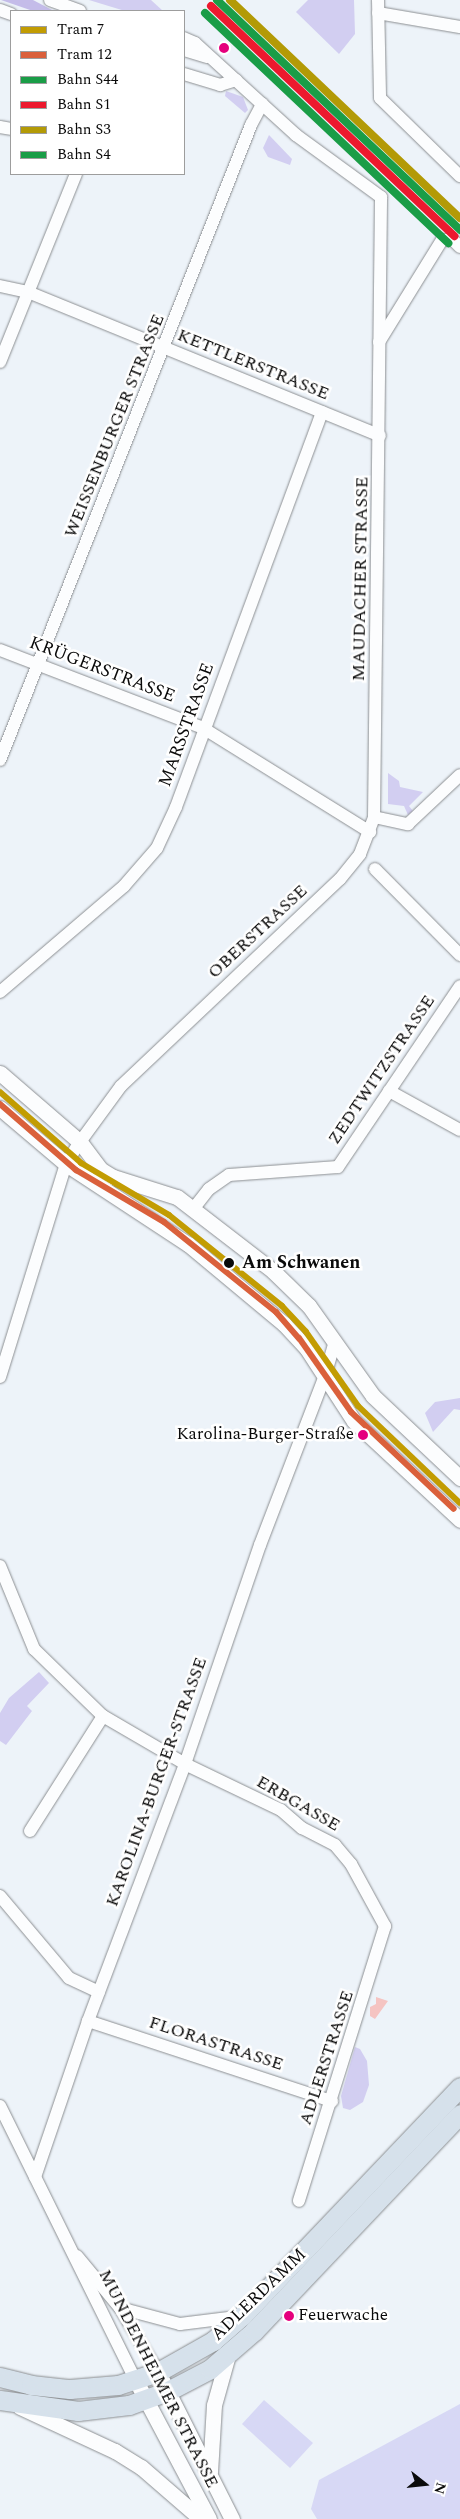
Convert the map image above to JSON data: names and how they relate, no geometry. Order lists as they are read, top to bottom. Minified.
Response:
{"streets":{"main road":["ADLERDAMM"],"street":["KETTLERSTRASSE","WEISSENBURGER STRASSE","MAUDACHER STRASSE","KRÜGERSTRASSE","MARSSTRASSE","OBERSTRASSE","ZEDTWITZSTRASSE","KAROLINA-BURGER-STRASSE","ERBGASSE","FLORASTRASSE","ADLERSTRASSE","MUNDENHEIMER STRASSE"]},"crossings":[["KETTLERSTRASSE","WEISSENBURGER STRASSE"],["KETTLERSTRASSE","MAUDACHER STRASSE"],["KETTLERSTRASSE","MARSSTRASSE"],["WEISSENBURGER STRASSE","MAUDACHER STRASSE"],["WEISSENBURGER STRASSE","KRÜGERSTRASSE"],["MAUDACHER STRASSE","OBERSTRASSE"],["KRÜGERSTRASSE","MARSSTRASSE"],["KRÜGERSTRASSE","OBERSTRASSE"],["KAROLINA-BURGER-STRASSE","ERBGASSE"],["KAROLINA-BURGER-STRASSE","FLORASTRASSE"],["KAROLINA-BURGER-STRASSE","MUNDENHEIMER STRASSE"],["ERBGASSE","ADLERSTRASSE"],["FLORASTRASSE","ADLERSTRASSE"],["ADLERDAMM","MUNDENHEIMER STRASSE"]],"places":["Am Schwanen","Karolina-Burger-Straße","Feuerwache"],"lines":["rail line S44","rail line S3","rail line S1","rail line S4","tram line 7","tram line 12"],"legend":["Tram 7","Tram 12","Bahn S44","Bahn S1","Bahn S3","Bahn S4"],"north":"right"}
